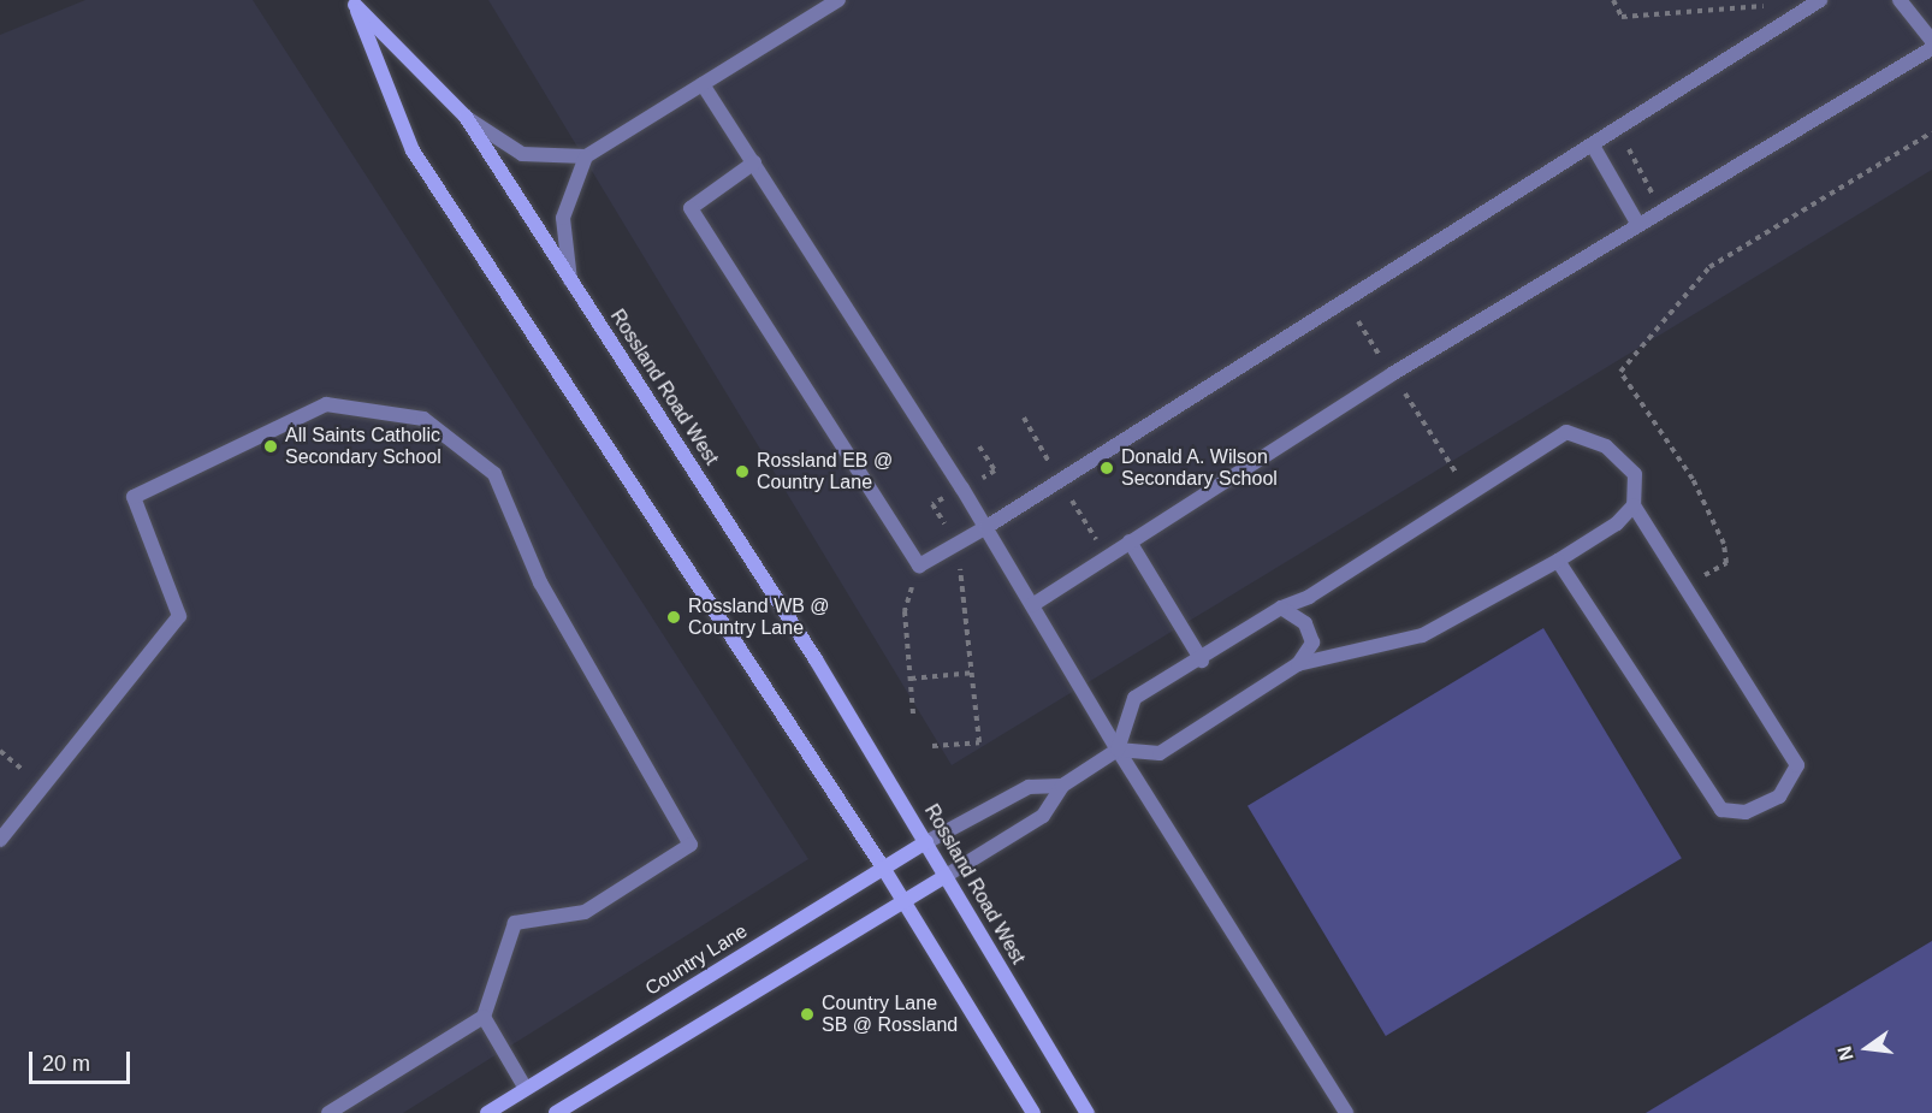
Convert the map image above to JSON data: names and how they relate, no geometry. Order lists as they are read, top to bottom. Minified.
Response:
{"streets":{"main road":["Rossland Road West","Country Lane"]},"crossings":[["Rossland Road West","Country Lane"]],"places":["All Saints Catholic Secondary School","Donald A. Wilson Secondary School","Rossland EB @ Country Lane","Rossland WB @ Country Lane","Country Lane SB @ Rossland"],"scale_bar":"20 m","north":"left"}
